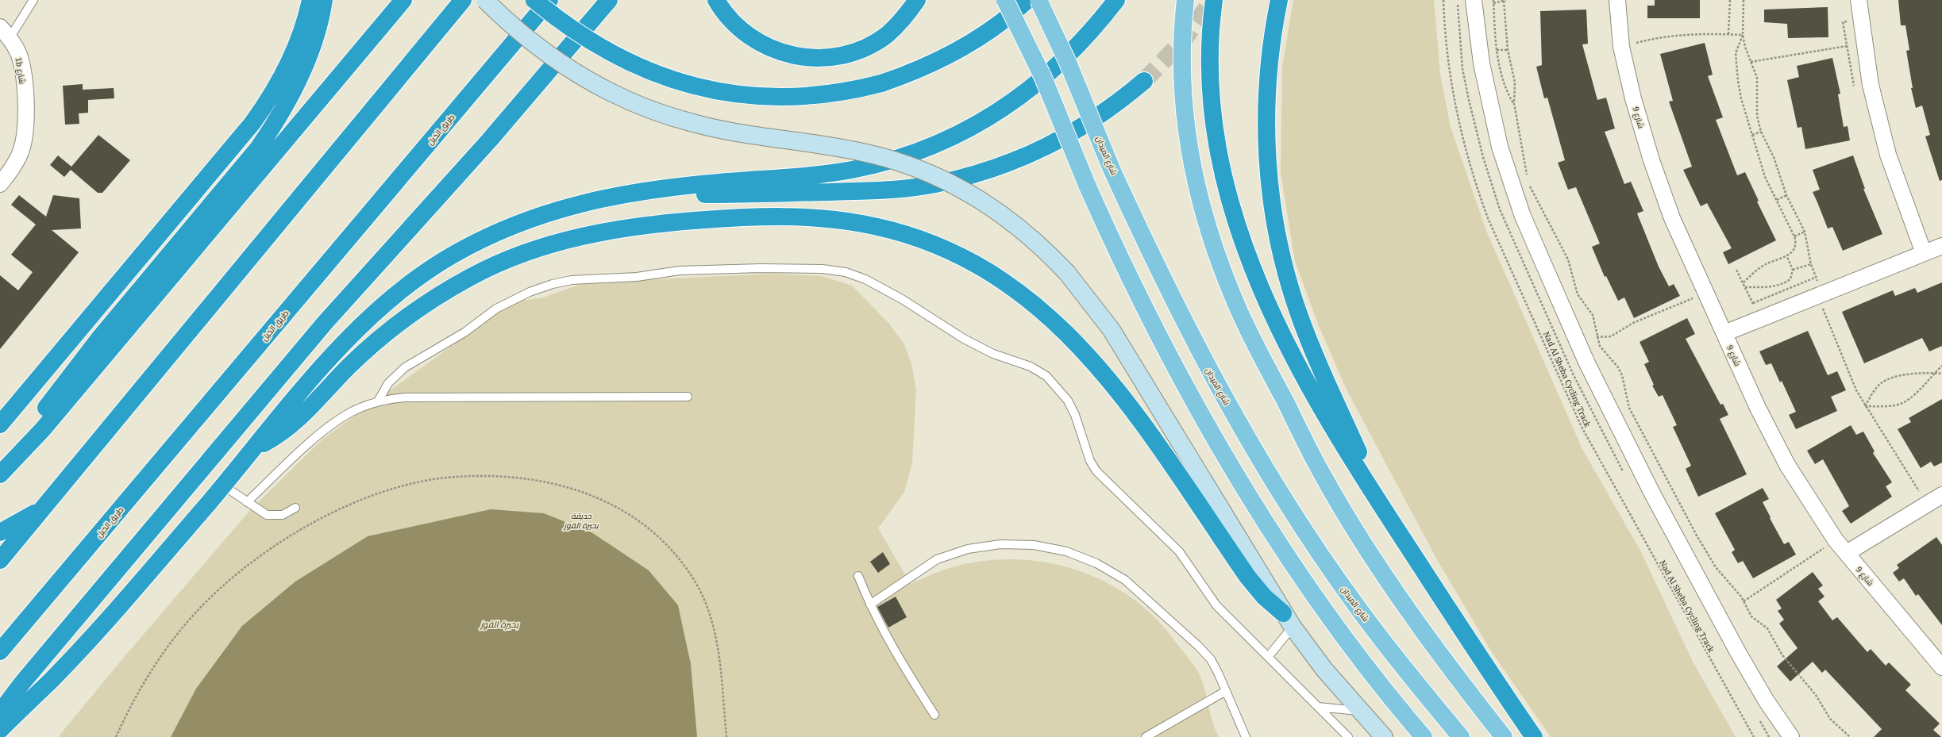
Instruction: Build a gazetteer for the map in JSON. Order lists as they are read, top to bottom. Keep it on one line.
{"streets":{"highway":["طريق الخيل"],"main road":["شارع الميدان"],"street":["1b شارع","شارع 9"],"path":["Nad Al Sheba Cycling Track"]},"water":["بحيرة القوز"],"parks":["حديقة بحيرة القوز"]}
